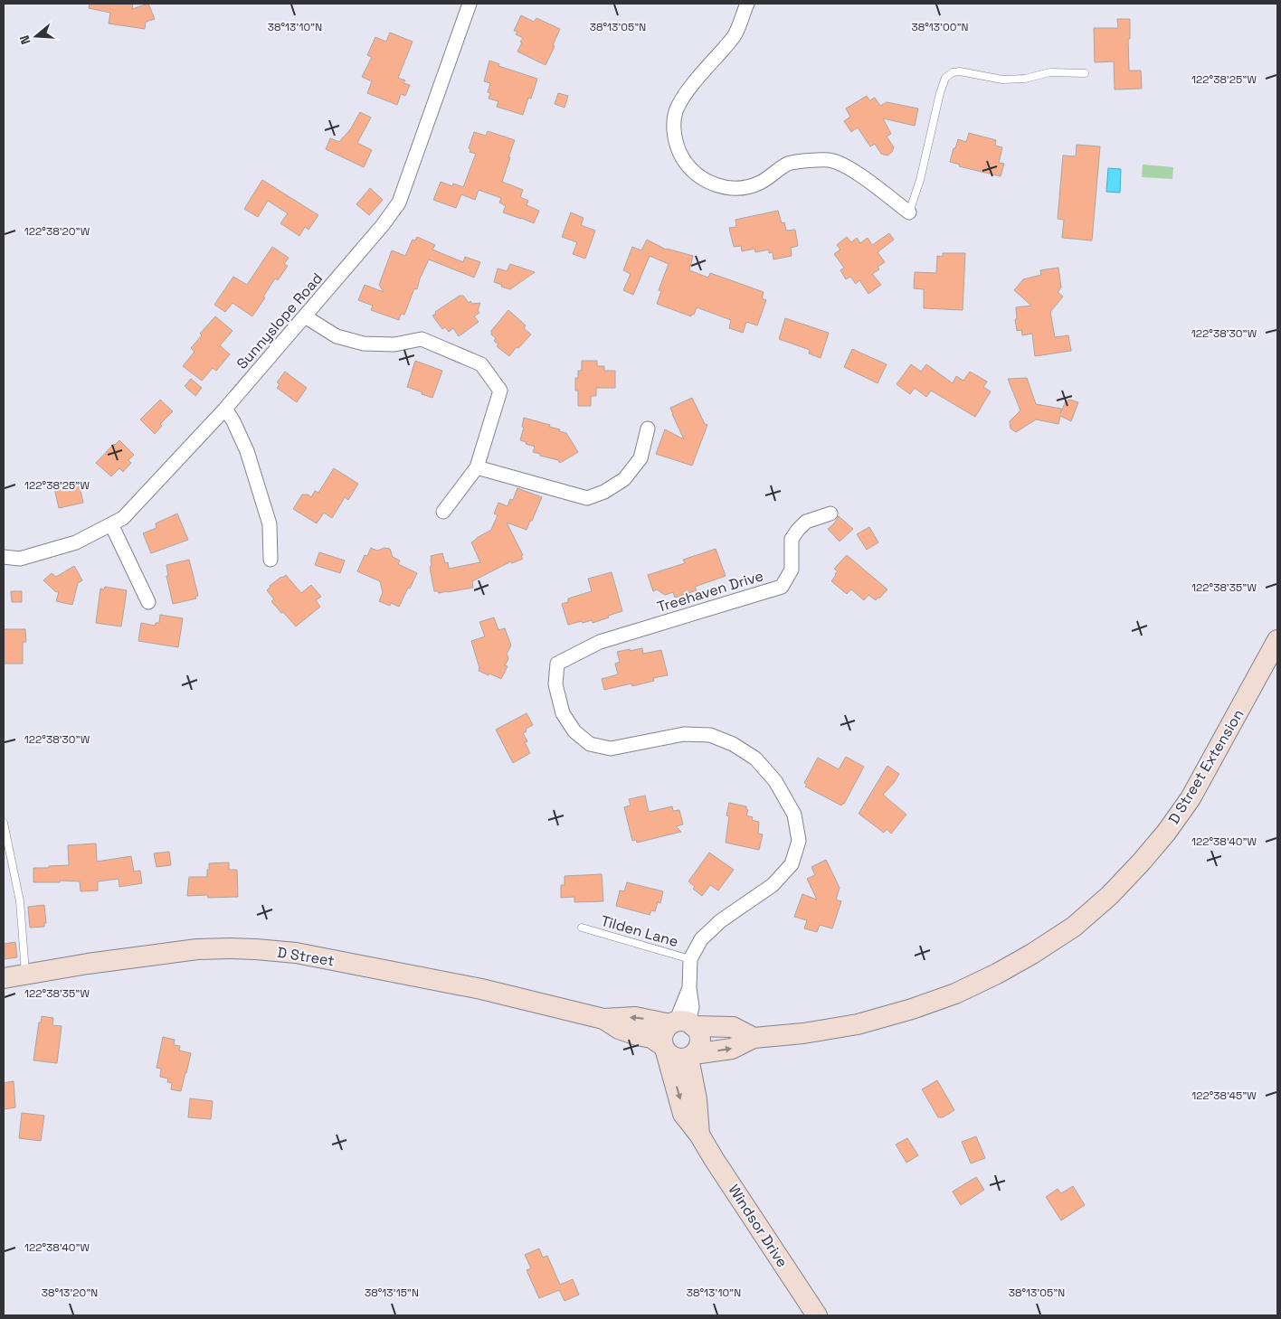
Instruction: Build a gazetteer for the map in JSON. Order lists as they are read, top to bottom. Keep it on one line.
{"streets":{"street":["Sunnyslope Road","Treehaven Drive","D Street Extension","D Street","Windsor Drive"],"lane":["Tilden Lane"]},"crossings":[["Treehaven Drive","Tilden Lane"],["D Street Extension","D Street"],["D Street Extension","Windsor Drive"],["D Street","Windsor Drive"]],"north":"left","coordinates":["38°13'10\"N","38°13'05\"N","38°13'00\"N","122°38'25\"W","122°38'20\"W","122°38'30\"W","122°38'35\"W","122°38'40\"W","122°38'45\"W","38°13'20\"N","38°13'15\"N"]}
